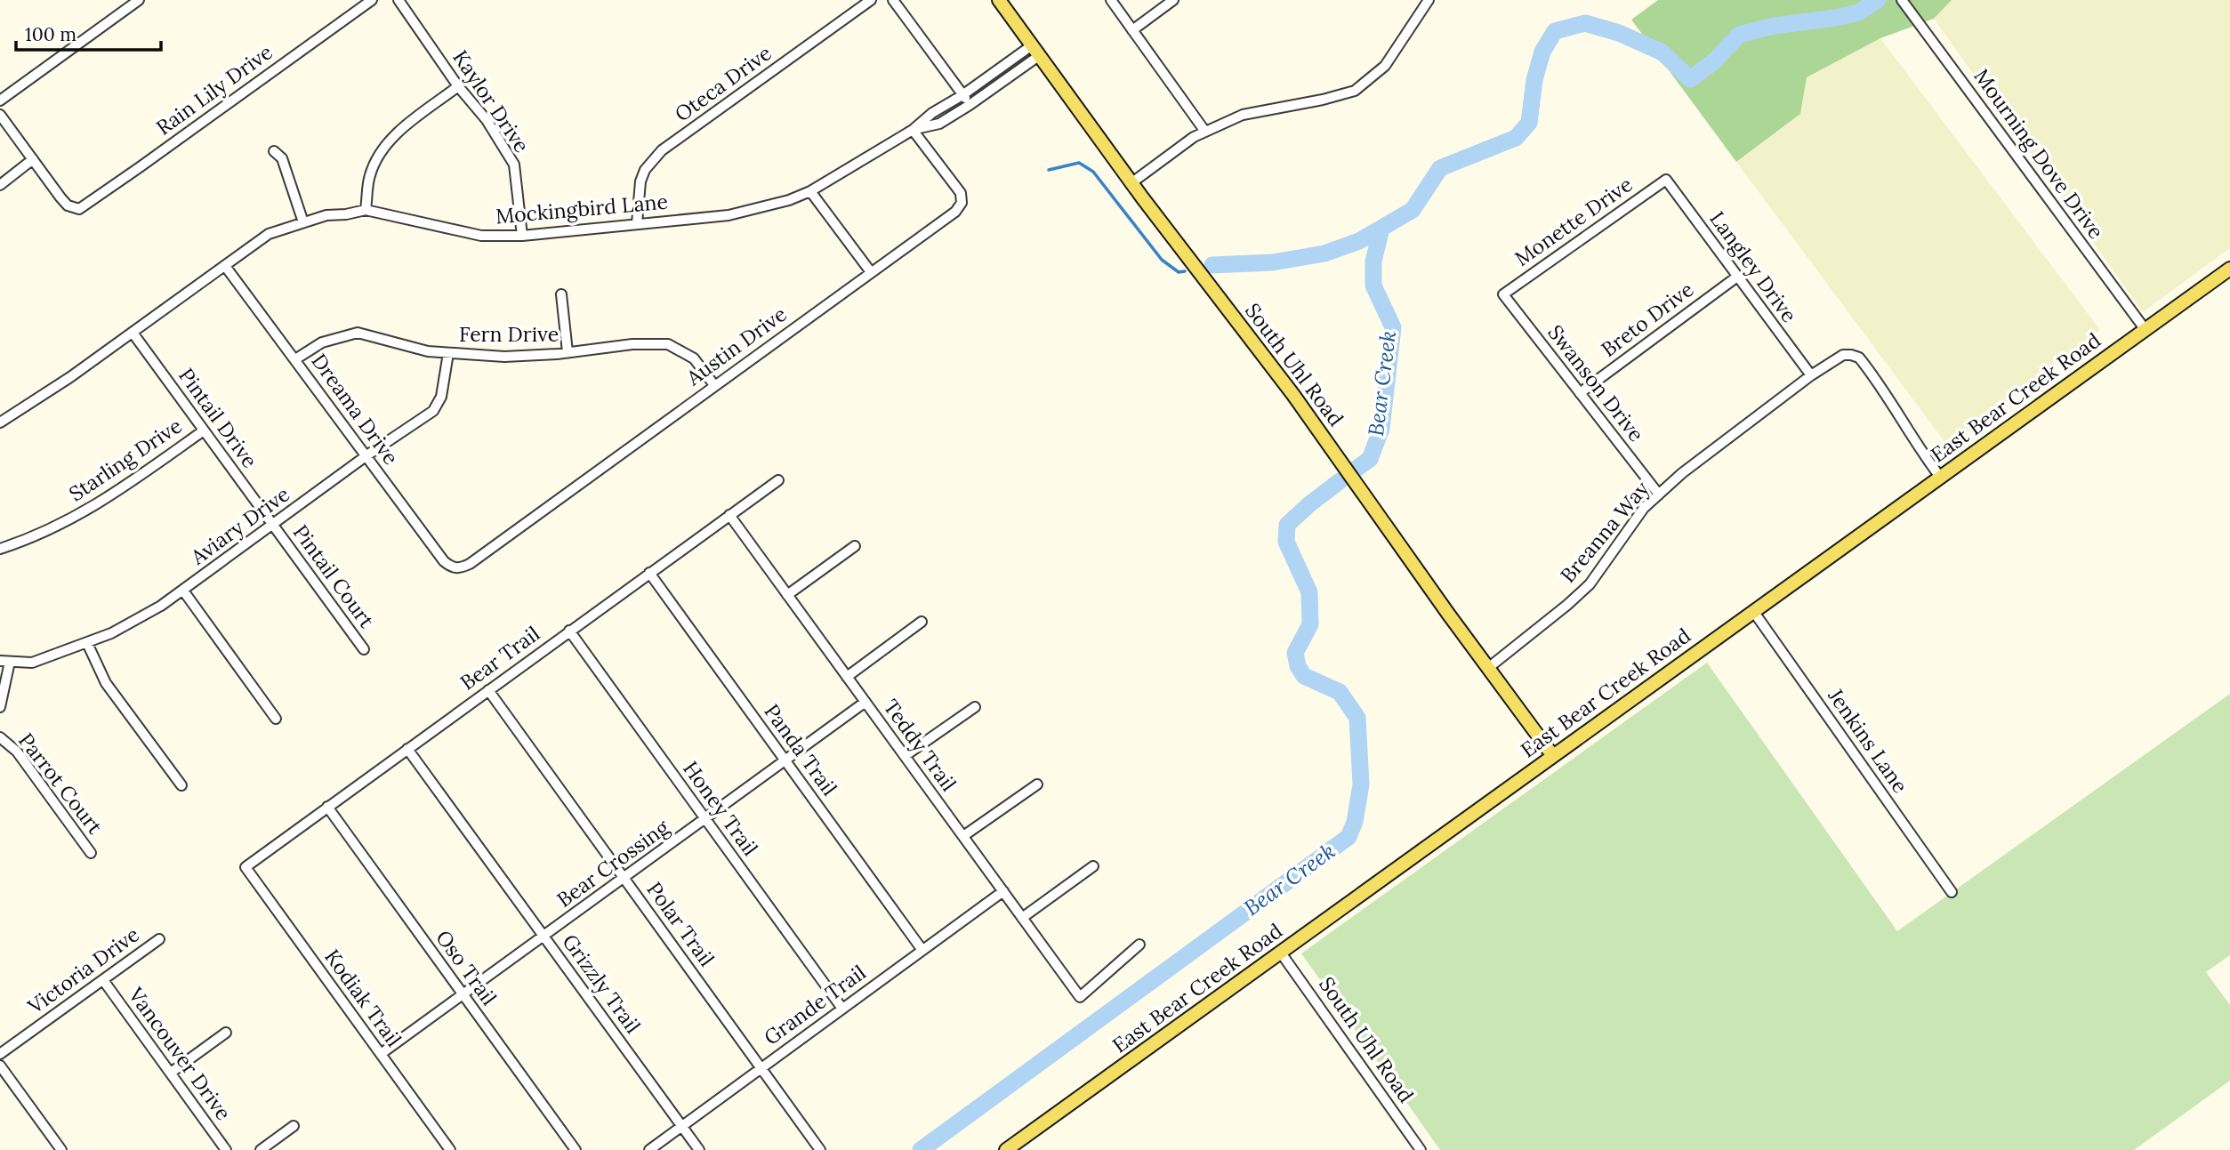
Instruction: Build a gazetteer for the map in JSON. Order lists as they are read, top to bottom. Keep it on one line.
{"streets":{"main road":["South Uhl Road","East Bear Creek Road"],"street":["Oteca Drive","Rain Lily Drive","Kaylor Drive","Mourning Dove Drive","Mockingbird Lane","Monette Drive","Langley Drive","Breto Drive","Fern Drive","Austin Drive","Swanson Drive","Dreama Drive","Pintail Drive","Starling Drive","Aviary Drive","Breanna Way","Pintail Court","Bear Trail","Jenkins Lane","Teddy Trail","Panda Trail","Parrot Court","Honey Trail","Bear Crossing","Polar Trail","Oso Trail","Victoria Drive","Grizzly Trail","Kodiak Trail","Grande Trail","Vancouver Drive"]},"crossings":[["Oteca Drive","Mockingbird Lane"],["Kaylor Drive","Mockingbird Lane"],["Mourning Dove Drive","East Bear Creek Road"],["Mockingbird Lane","Austin Drive"],["Mockingbird Lane","South Uhl Road"],["Mockingbird Lane","Dreama Drive"],["Mockingbird Lane","Pintail Drive"],["Monette Drive","Langley Drive"],["Monette Drive","Swanson Drive"],["Langley Drive","Breto Drive"],["Langley Drive","Breanna Way"],["Breto Drive","Swanson Drive"],["Fern Drive","Austin Drive"],["Fern Drive","Dreama Drive"],["Fern Drive","Aviary Drive"],["Austin Drive","Dreama Drive"],["South Uhl Road","East Bear Creek Road"],["South Uhl Road","Breanna Way"],["Swanson Drive","Breanna Way"],["East Bear Creek Road","Breanna Way"],["East Bear Creek Road","Jenkins Lane"],["Dreama Drive","Aviary Drive"],["Pintail Drive","Starling Drive"],["Pintail Drive","Aviary Drive"],["Pintail Drive","Pintail Court"],["Aviary Drive","Pintail Court"],["Bear Trail","Teddy Trail"],["Bear Trail","Panda Trail"],["Bear Trail","Honey Trail"],["Bear Trail","Polar Trail"],["Bear Trail","Oso Trail"],["Bear Trail","Grizzly Trail"],["Bear Trail","Kodiak Trail"],["Teddy Trail","Bear Crossing"],["Teddy Trail","Grande Trail"],["Panda Trail","Bear Crossing"],["Panda Trail","Grande Trail"],["Honey Trail","Bear Crossing"],["Honey Trail","Grande Trail"],["Bear Crossing","Polar Trail"],["Bear Crossing","Oso Trail"],["Bear Crossing","Grizzly Trail"],["Bear Crossing","Kodiak Trail"],["Polar Trail","Grande Trail"],["Victoria Drive","Vancouver Drive"],["Grizzly Trail","Grande Trail"]],"water":["Bear Creek"],"scale_bar":"100 m"}
